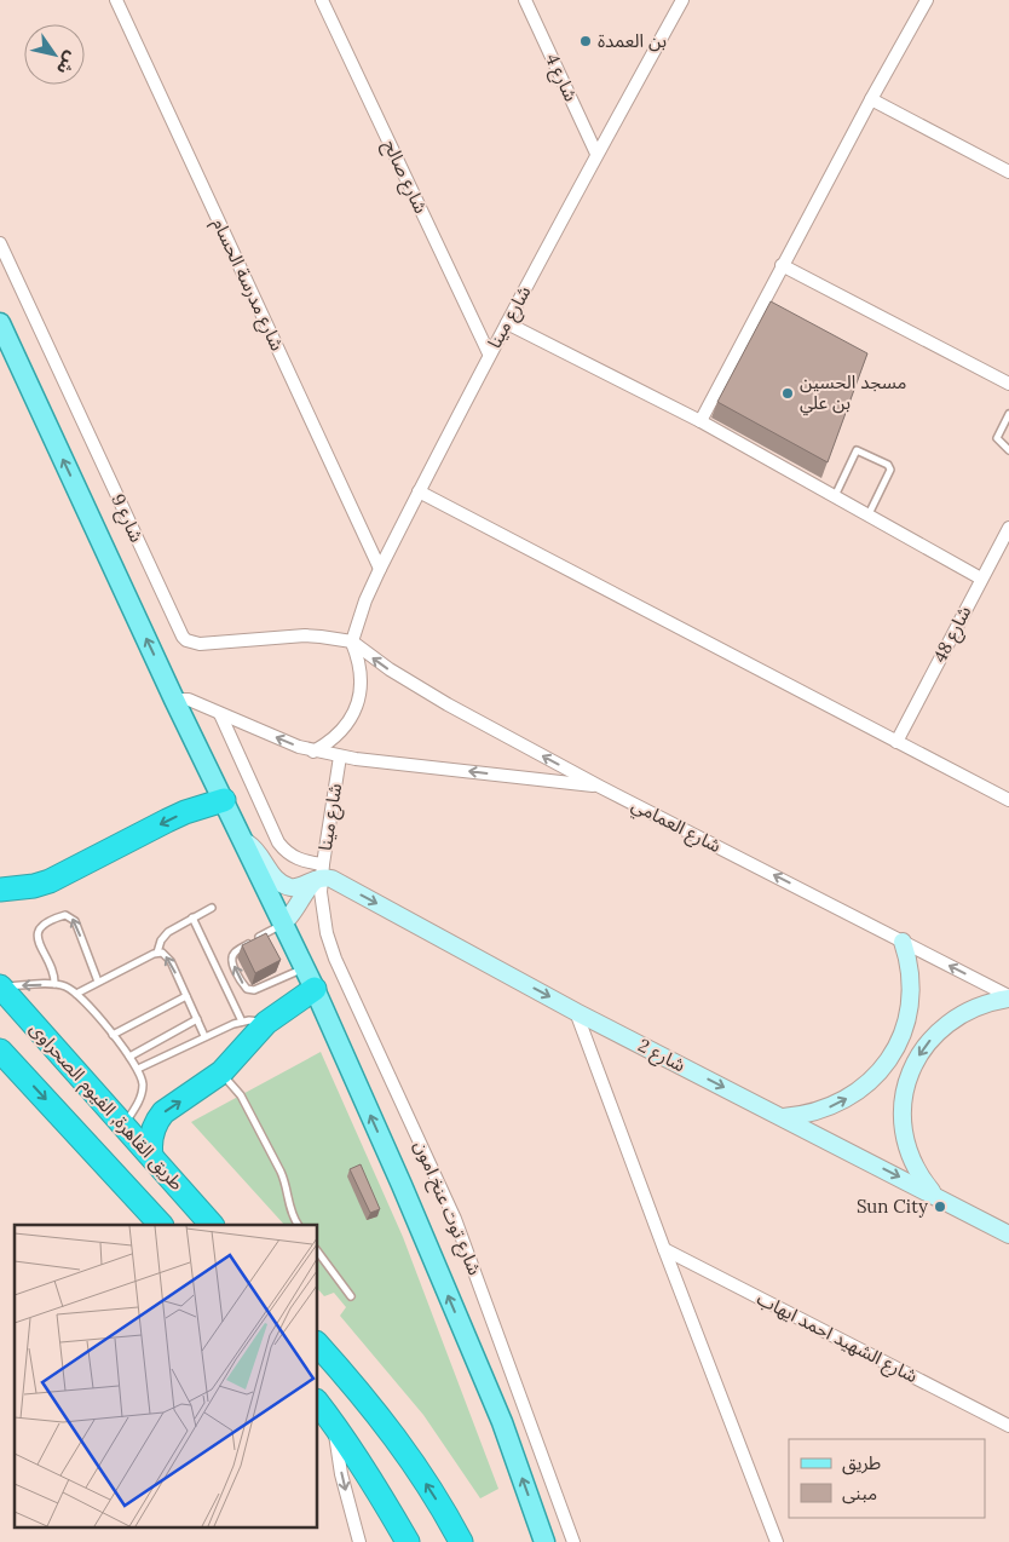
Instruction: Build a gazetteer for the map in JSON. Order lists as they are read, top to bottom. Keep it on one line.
{"streets":{"highway":["طريق القاهرة, الفيوم الصحراوى"],"street":["شارع 4","شارع صالح","شارع مدرسة الحسام","شارع مينا","شارع 9","شارع 48","شارع العمامي","شارع 2","شارع توت عنخ امون","شارع الشهيد احمد ايهاب"]},"crossings":[["شارع 4","شارع مينا"],["شارع صالح","شارع مينا"],["شارع مدرسة الحسام","شارع مينا"],["شارع مينا","شارع 9"],["شارع مينا","شارع العمامي"],["شارع مينا","شارع 2"],["شارع مينا","شارع توت عنخ امون"],["شارع 9","شارع العمامي"],["شارع 2","شارع توت عنخ امون"]],"one_way":["شارع 2"],"places":["بن العمدة","مسجد الحسين بن علي","Sun City"],"legend":["طريق","مبنى"],"north":"bottom right"}
